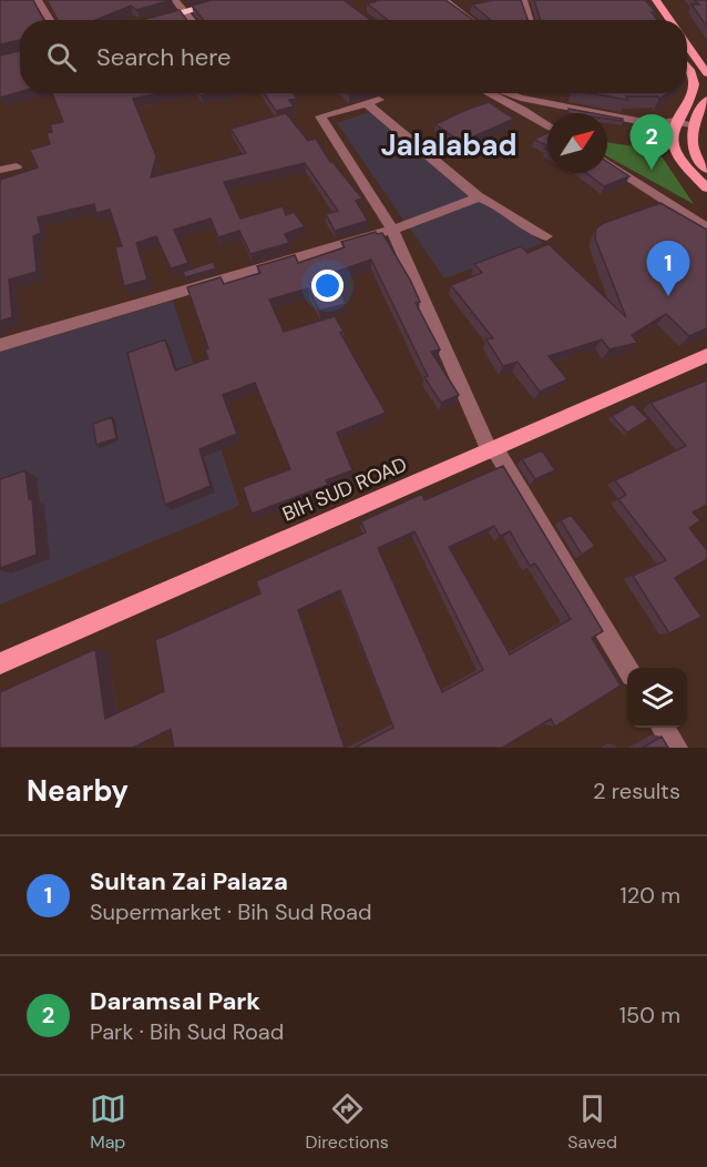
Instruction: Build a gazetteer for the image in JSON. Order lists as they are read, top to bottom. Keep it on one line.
{"streets":{"main road":["BIH SUD ROAD"]},"districts":["Jalalabad"],"north":"top right","page":{"search":"Search here","pins":["2","1"],"heading":["Nearby","2 results"],"list":[{"mark":"1","name":"Sultan Zai Palaza","note":"Supermarket · Bih Sud Road","value":"120 m"},{"mark":"2","name":"Daramsal Park","note":"Park · Bih Sud Road","value":"150 m"}],"nav":["Map","Directions","Saved"]}}
